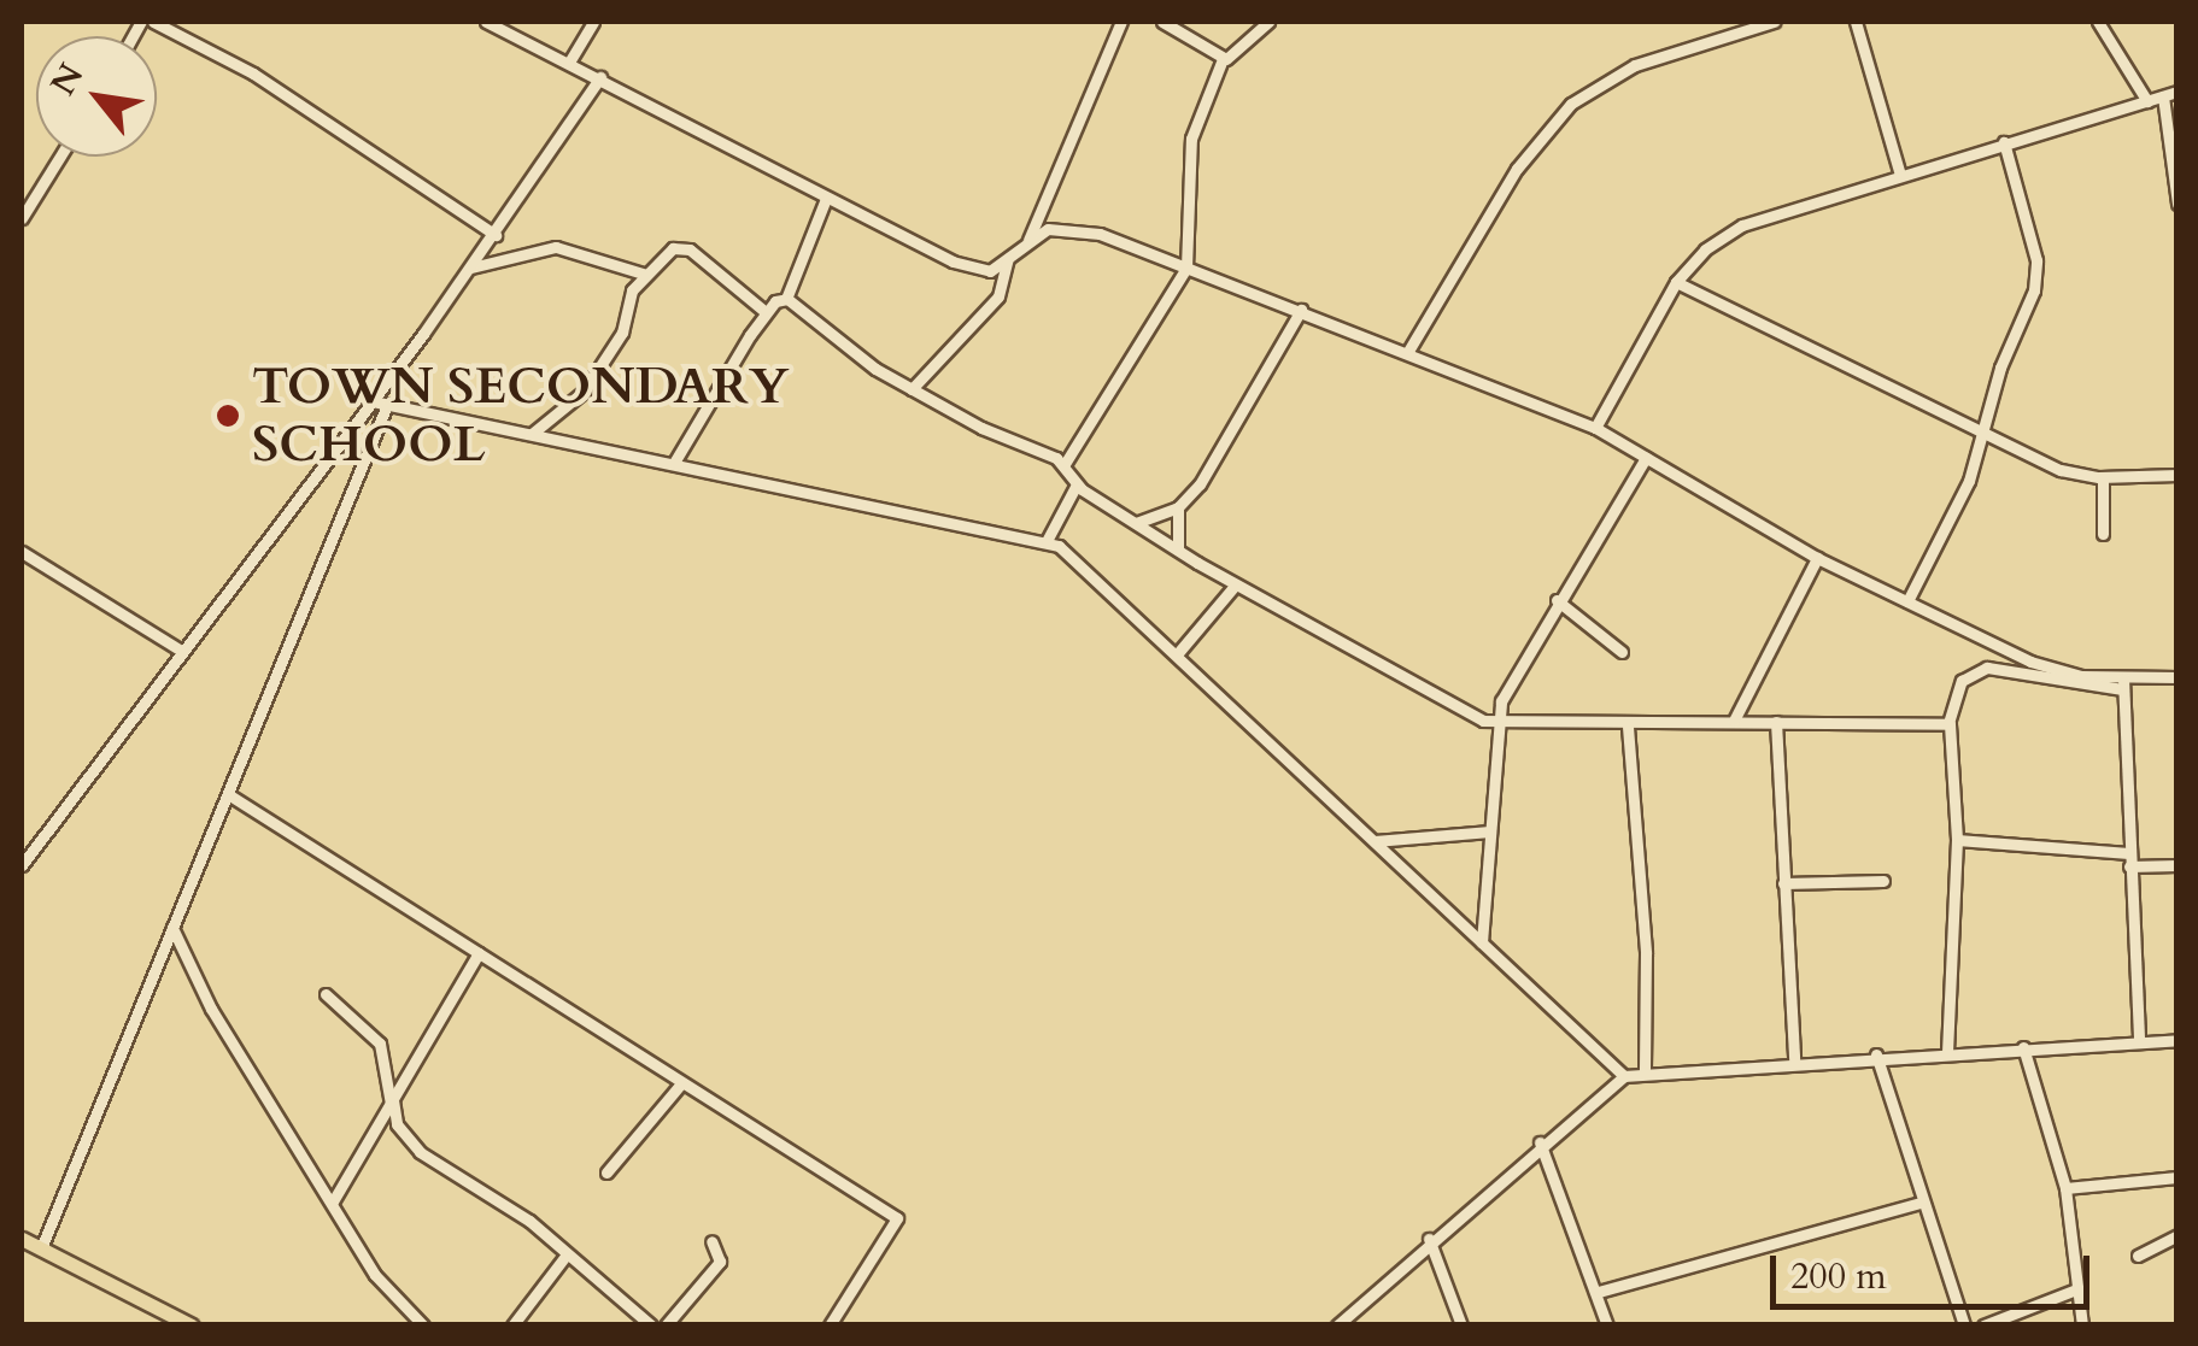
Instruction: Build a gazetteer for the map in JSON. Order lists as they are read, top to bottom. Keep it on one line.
{"places":["TOWN SECONDARY SCHOOL"],"scale_bar":"200 m","north":"top left"}
